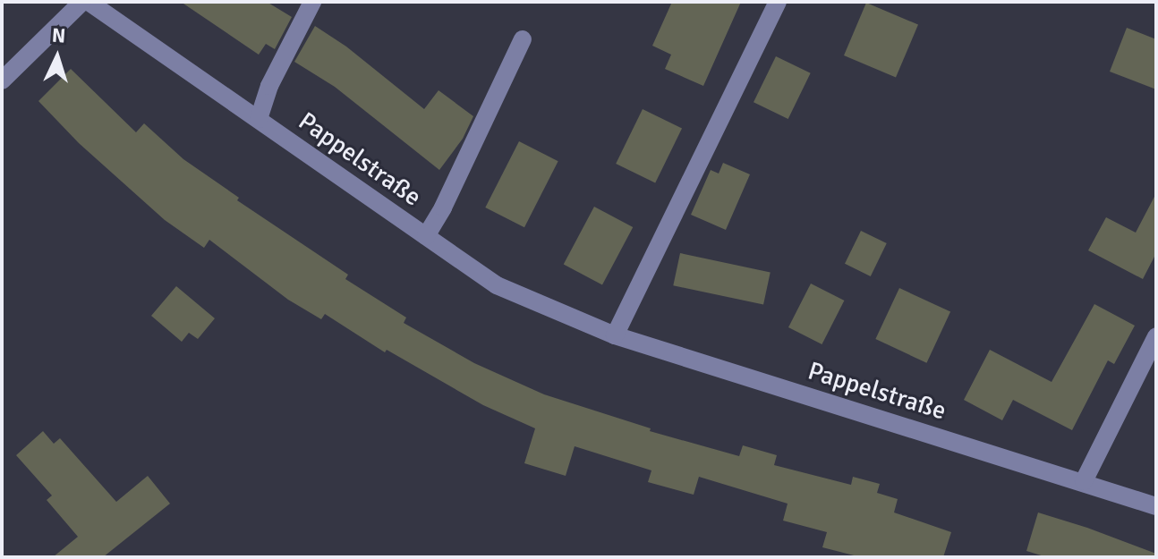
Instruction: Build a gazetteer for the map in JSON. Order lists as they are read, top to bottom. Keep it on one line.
{"streets":{"street":["Pappelstraße"]},"north":"top"}
